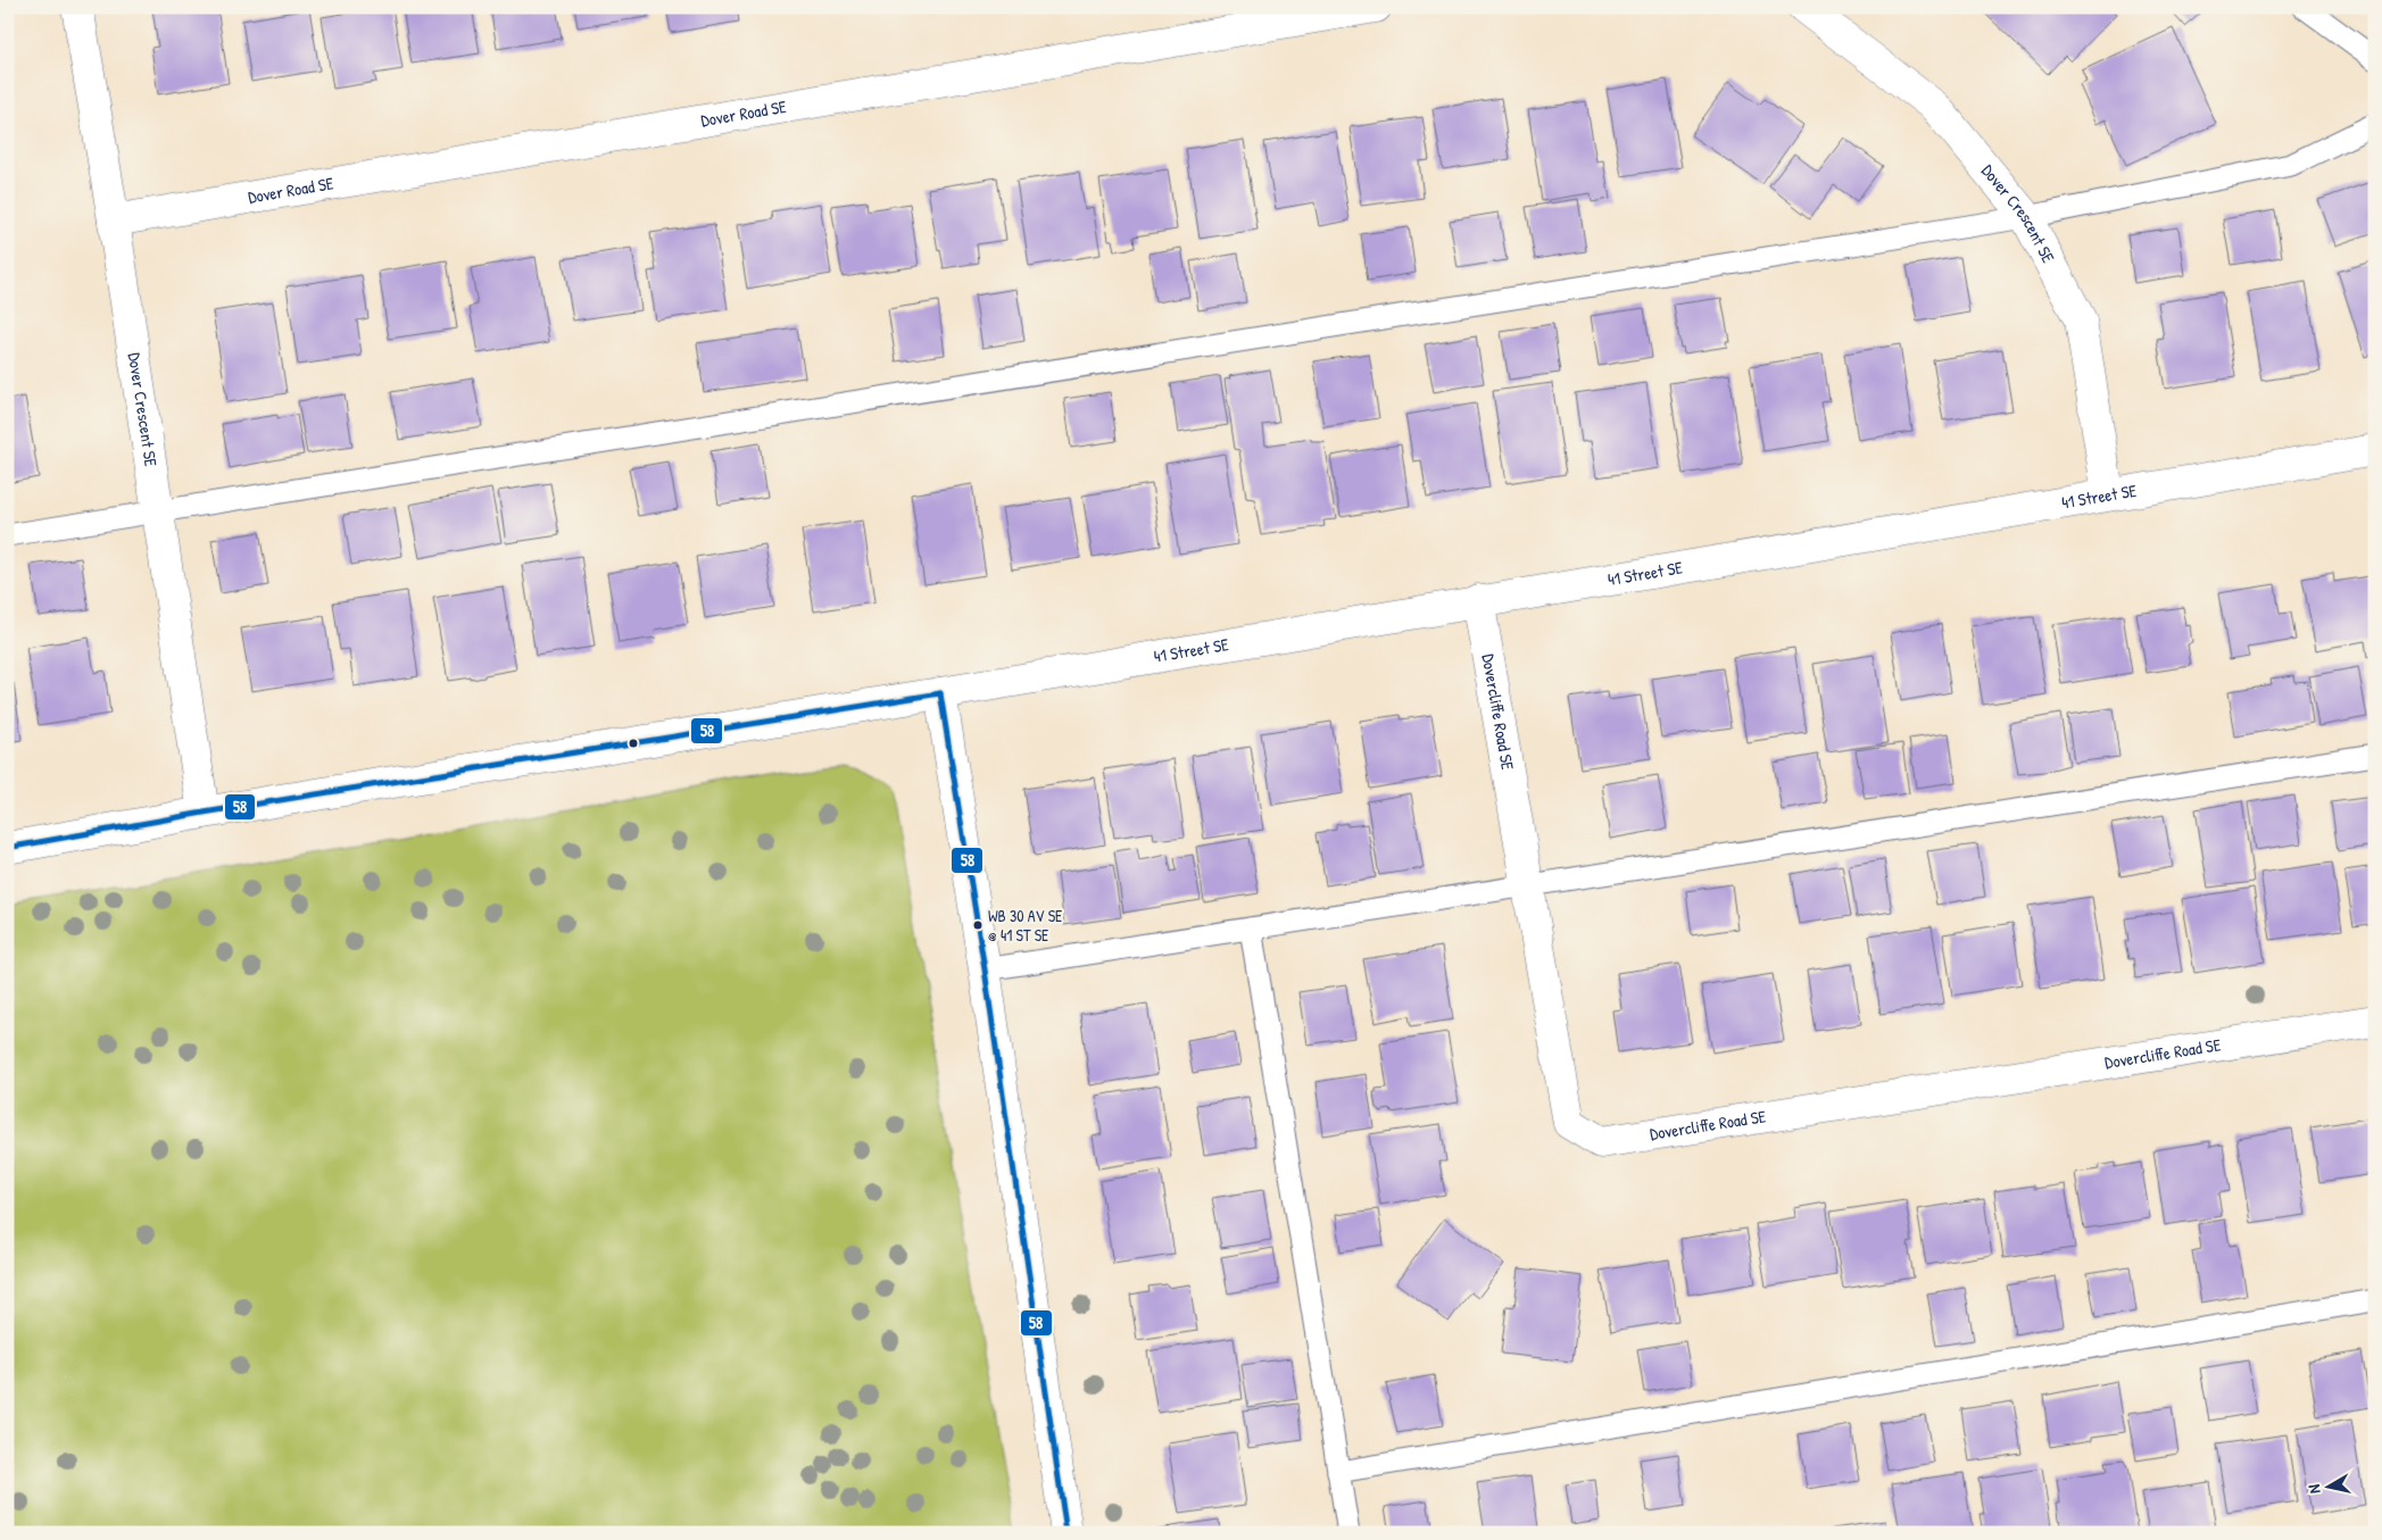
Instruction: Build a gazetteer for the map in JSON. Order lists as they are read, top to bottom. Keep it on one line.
{"streets":{"street":["Dover Road SE","Dover Crescent SE","41 Street SE","Dovercliffe Road SE"]},"crossings":[["Dover Road SE","Dover Crescent SE"],["Dover Crescent SE","41 Street SE"],["41 Street SE","Dovercliffe Road SE"]],"places":["WB 30 AV SE @ 41 ST SE"],"lines":["transit line 58"],"north":"left"}
